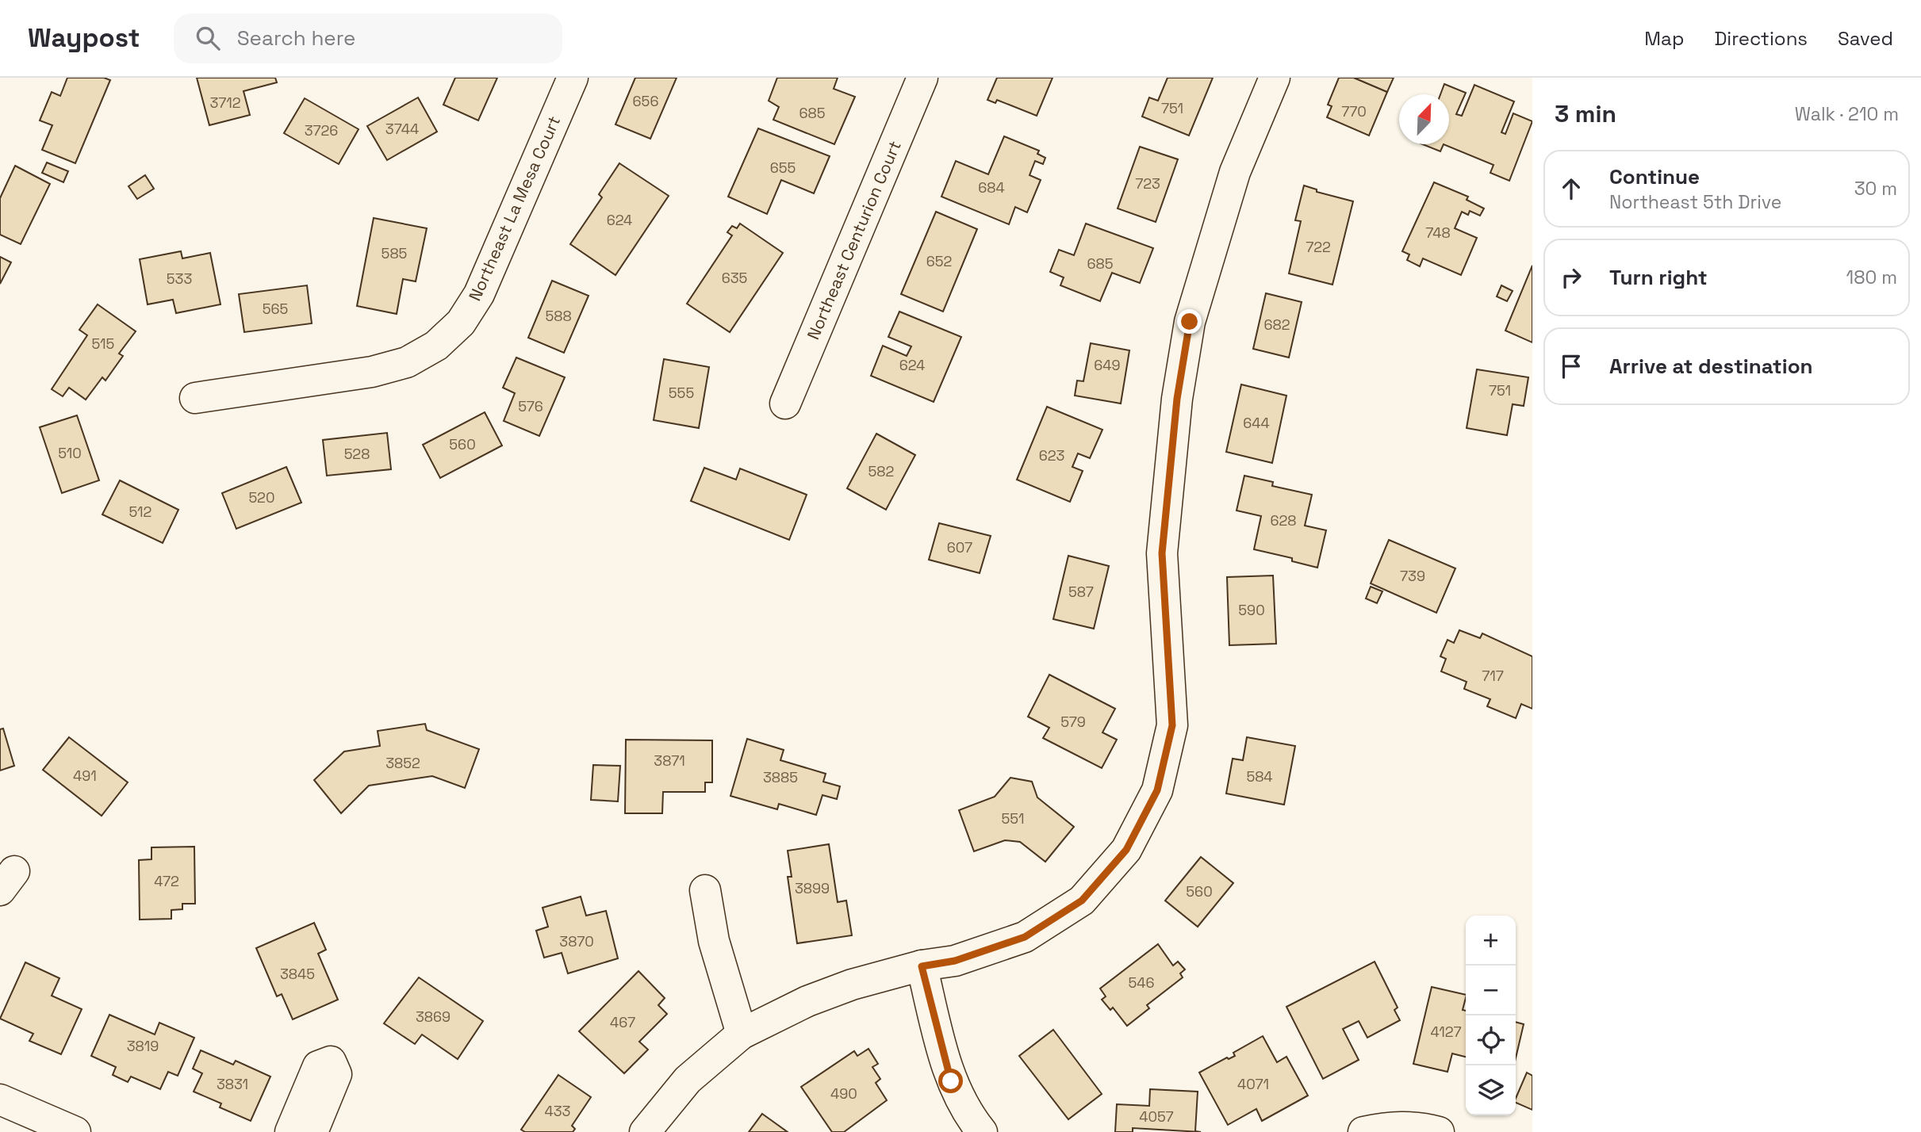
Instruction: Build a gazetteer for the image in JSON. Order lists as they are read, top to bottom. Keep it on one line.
{"streets":{"street":["Northeast La Mesa Court","Northeast Centurion Court"]},"house_numbers":["656","3712","751","770","685","3744","3726","655","723","684","624","748","722","585","652","685","635","533","565","588","682","515","624","649","751","555","576","644","560","510","528","623","582","520","512","628","607","739","587","590","717","579","3871","3852","491","584","3885","551","472","3899","560","3870","3845","546","3869","467","4127","3819","3831","4071","490","433","4057"],"north":"top right","page":{"header":"Waypost","search":"Search here","nav":["Map","Directions","Saved"],"heading":["3 min","Walk · 210 m"],"list":[["Continue","Northeast 5th Drive","30 m"],["Turn right","180 m"],"Arrive at destination"],"map_buttons":["+","−"]}}
